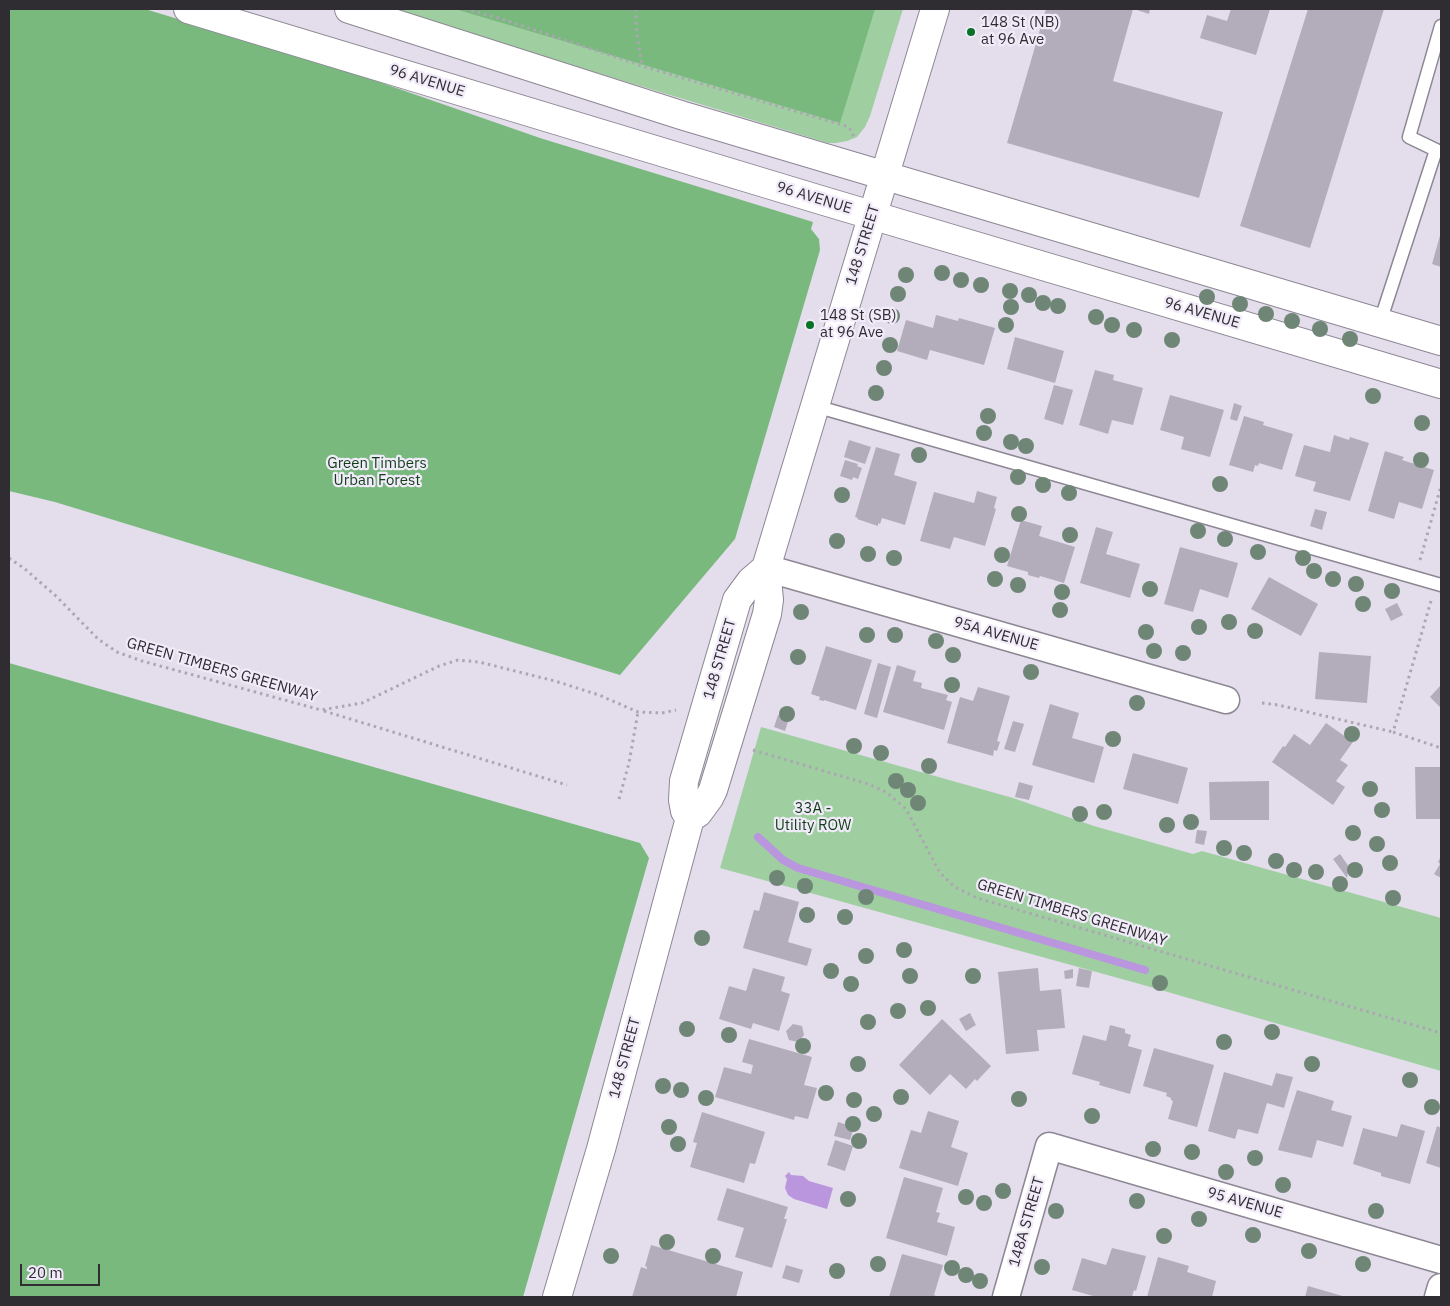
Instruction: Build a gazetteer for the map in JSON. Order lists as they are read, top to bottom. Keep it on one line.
{"streets":{"main road":["96 AVENUE","148 STREET"],"street":["95A AVENUE","95 AVENUE","148A STREET"],"path":["GREEN TIMBERS GREENWAY"]},"crossings":[["96 AVENUE","148 STREET"],["148 STREET","95A AVENUE"],["95 AVENUE","148A STREET"]],"parks":["Green Timbers Urban Forest","33A - Utility ROW"],"places":["148 St (NB) at 96 Ave","148 St (SB) at 96 Ave"],"scale_bar":"20 m"}
